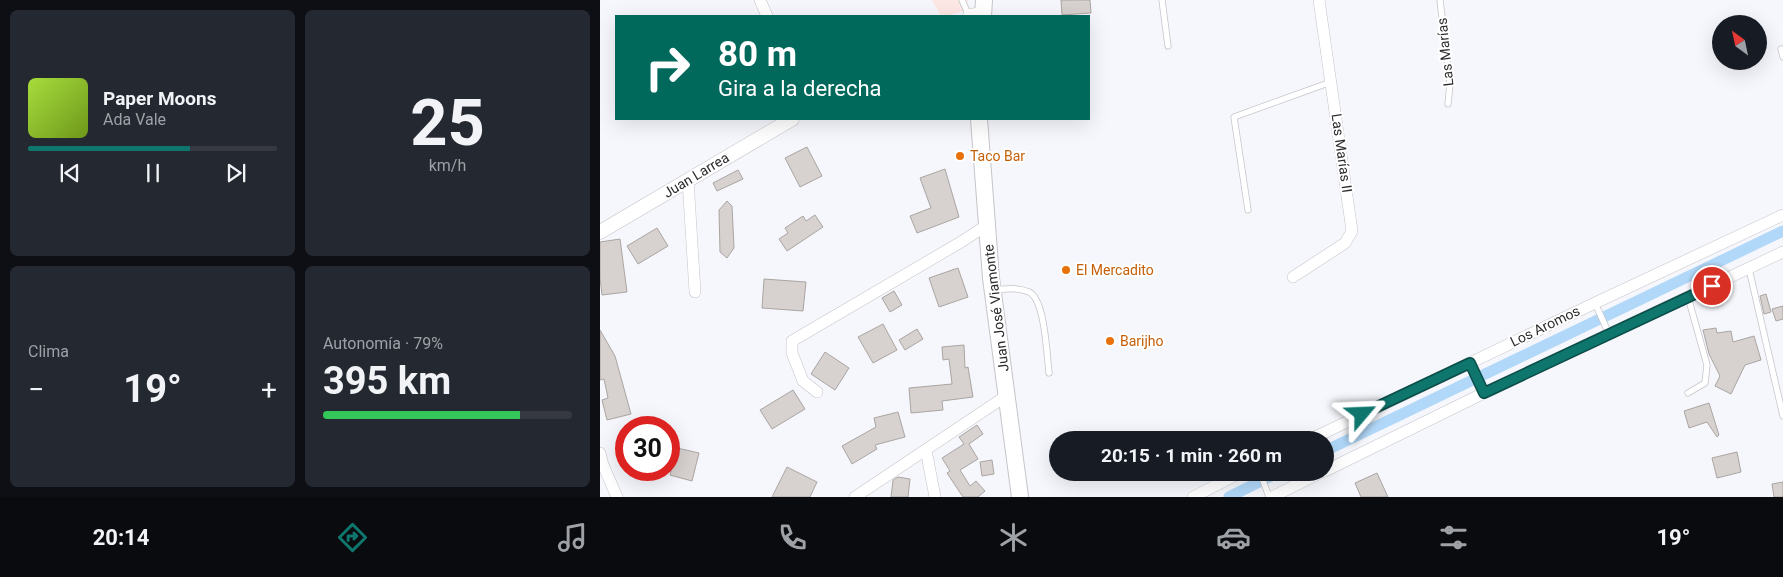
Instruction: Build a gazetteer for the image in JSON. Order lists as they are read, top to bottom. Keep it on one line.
{"streets":{"main road":["Juan José Viamonte"],"street":["Las Marías II","Juan Larrea","Los Aromos"],"lane":["Las Marías"]},"places":["Taco Bar","El Mercadito","Barijho"],"north":"top left","page":{"tile":[["25","km/h"],"Clima",["Autonomía · 79%","395 km"]],"turn":["80 m","Gira a la derecha"],"song":["Paper Moons","Ada Vale"],"heat":["−","19°","+"],"limit":"30","trip":"20:15 · 1 min · 260 m","tabs":["20:14","19°"]}}
